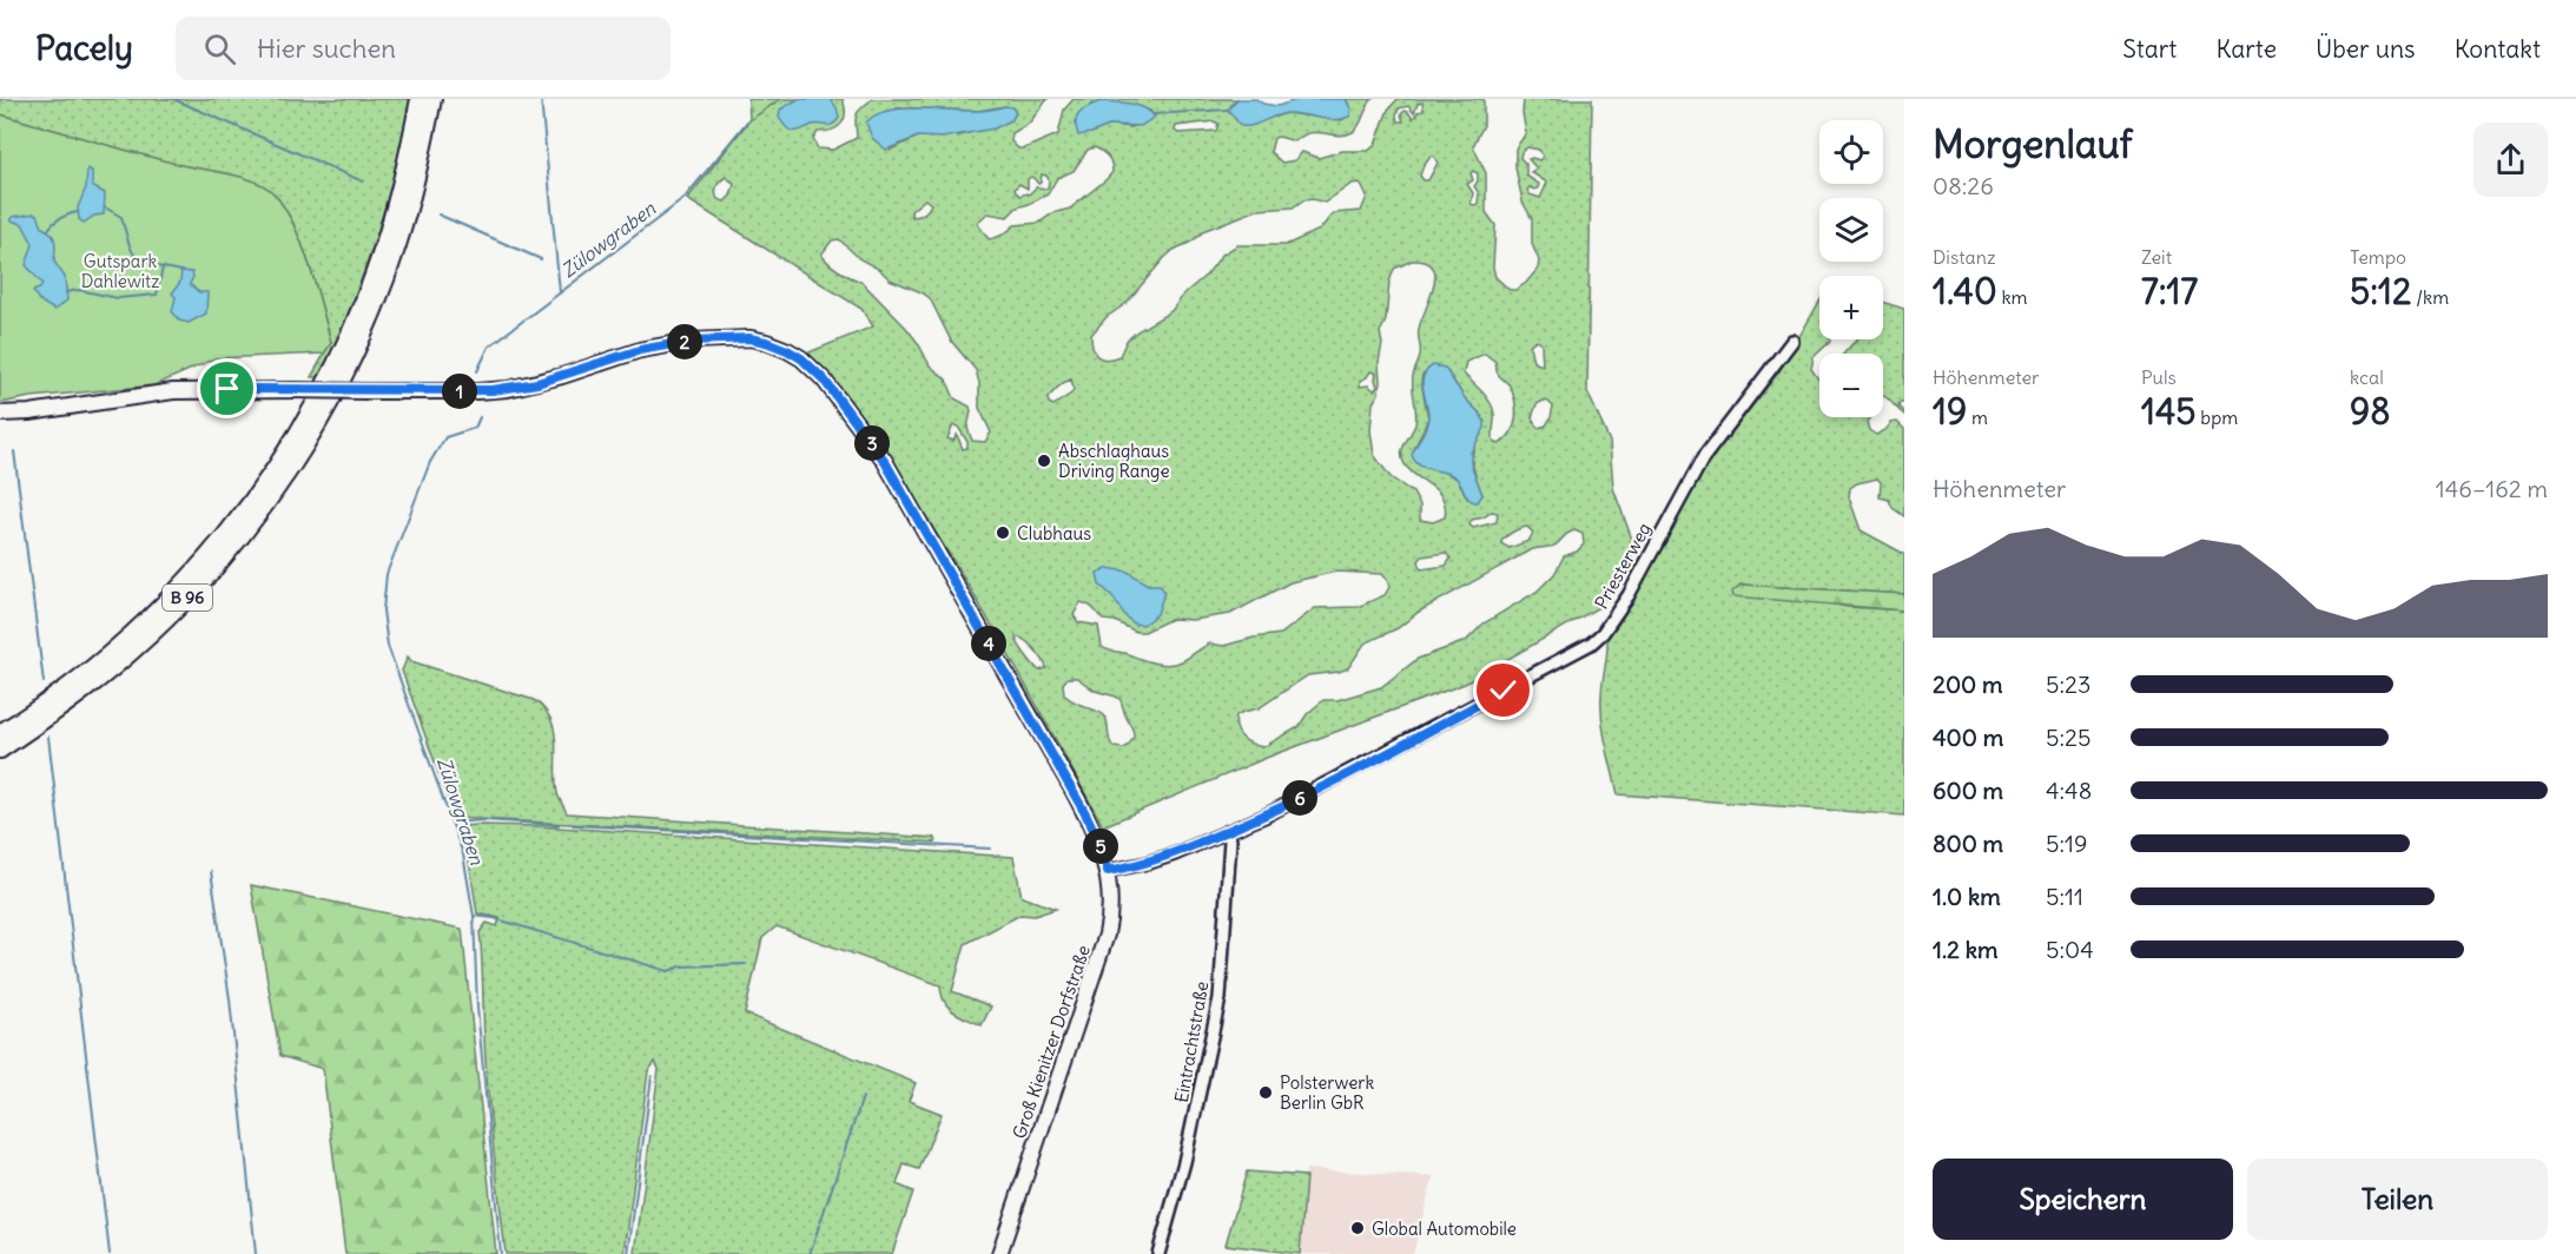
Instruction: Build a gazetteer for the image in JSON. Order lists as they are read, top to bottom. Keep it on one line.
{"streets":{"highway":["B 96"],"main road":["Groß Kienitzer Dorfstraße"],"street":["Priesterweg","Eintrachtstraße"]},"crossings":[["Priesterweg","Groß Kienitzer Dorfstraße"],["Priesterweg","Eintrachtstraße"]],"water":["Zülowgraben"],"parks":["Gutspark Dahlewitz"],"places":["Abschlaghaus Driving Range","Clubhaus","Polsterwerk Berlin GbR","Global Automobile"],"page":{"header":"Pacely","search":"Hier suchen","nav":["Start","Karte","Über uns","Kontakt"],"heading":["Morgenlauf","08:26"],"map_buttons":["+","−"],"stats":[["Distanz","1.40 km"],["Zeit","7:17"],["Tempo","5:12 /km"],["Höhenmeter","19 m"],["Puls","145 bpm"],["kcal","98"]],"pins":["2","1","3","4","6","5"],"chart":["Höhenmeter","146–162 m"],"list":[{"name":"200 m","note":"5:23"},{"name":"400 m","note":"5:25"},{"name":"600 m","note":"4:48"},{"name":"800 m","note":"5:19"},{"name":"1.0 km","note":"5:11"},{"name":"1.2 km","note":"5:04"}],"buttons":["Speichern","Teilen"]}}
